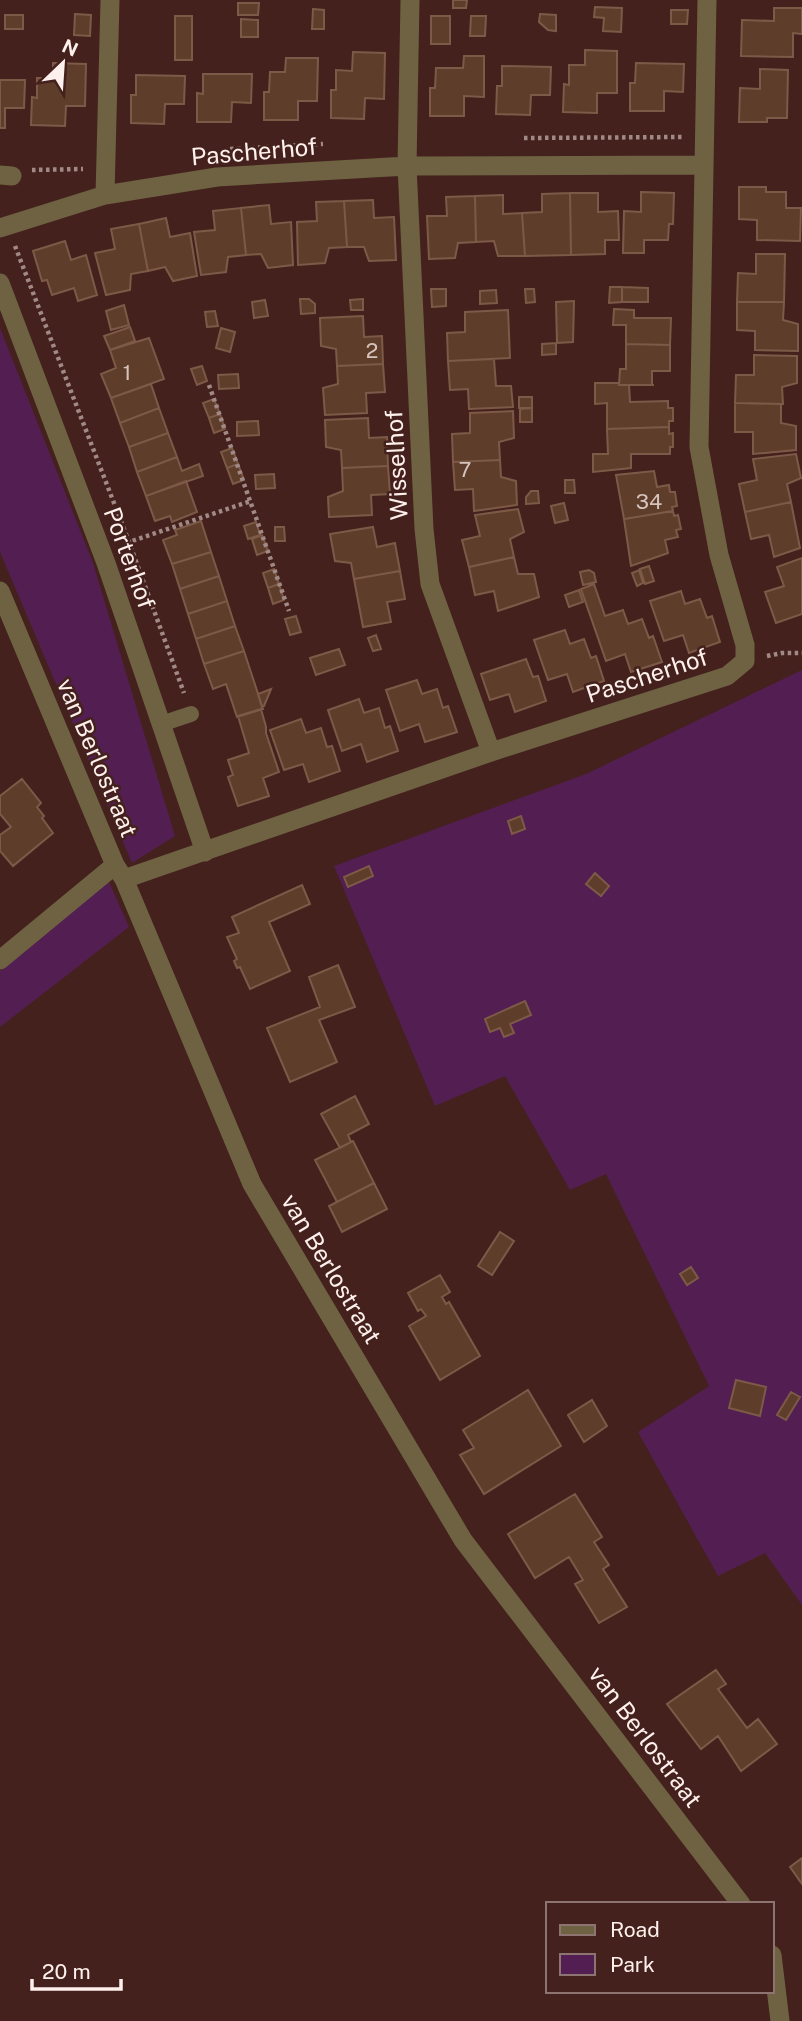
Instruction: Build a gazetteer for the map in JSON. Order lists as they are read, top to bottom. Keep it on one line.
{"streets":{"street":["Pascherhof","Wisselhof","Porterhof","van Berlostraat"]},"crossings":[["Pascherhof","Wisselhof"],["Pascherhof","Porterhof"],["Pascherhof","van Berlostraat"]],"house_numbers":["2","1","7","34"],"legend":["Road","Park"],"scale_bar":"20 m","north":"top right"}
